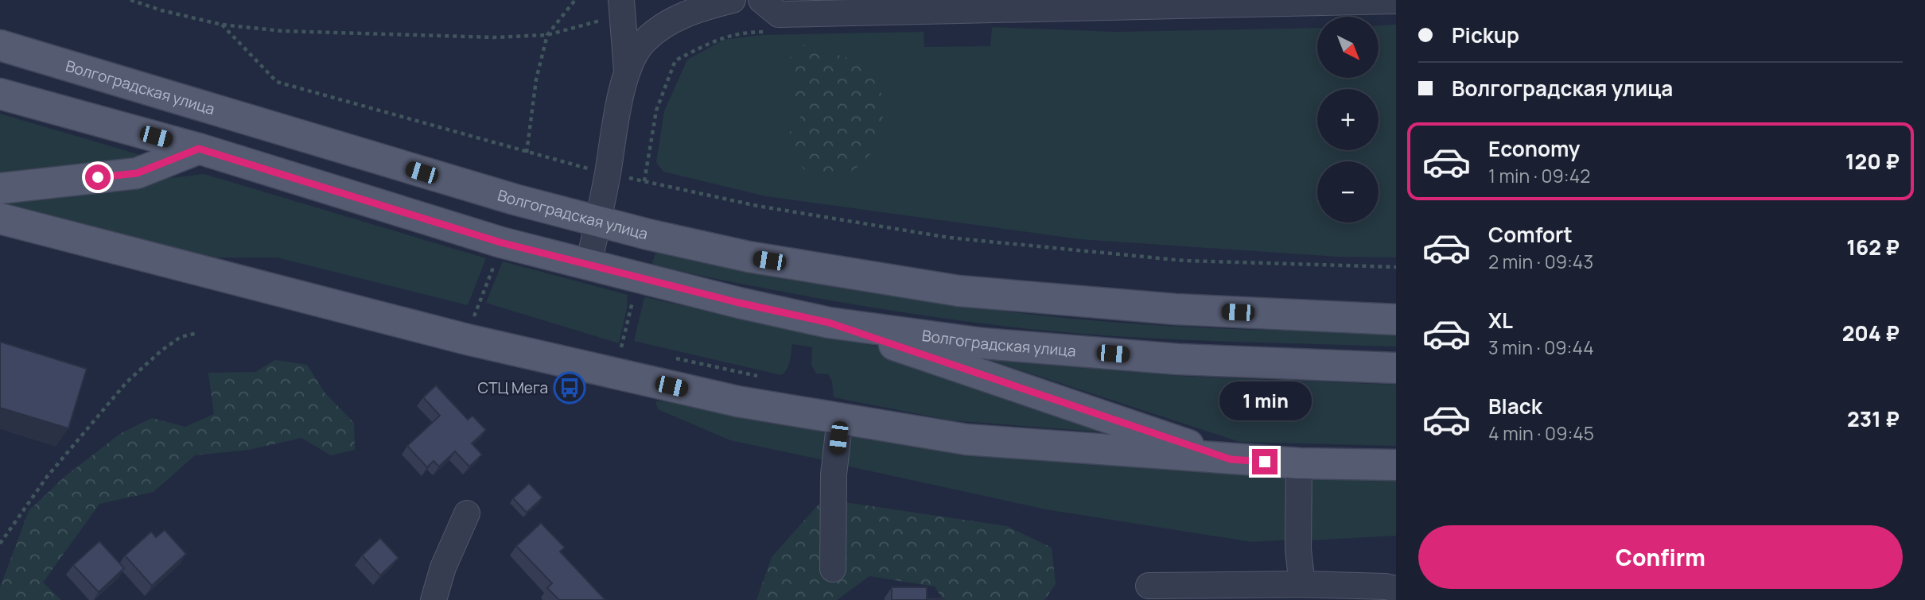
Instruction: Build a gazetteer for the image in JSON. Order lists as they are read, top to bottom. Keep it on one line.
{"streets":{"main road":["Волгоградская улица"]},"places":{"bus stop":["СТЦ Мега"]},"north":"bottom right","page":{"banner":["Pickup","Волгоградская улица"],"map_buttons":["+","−"],"list":[{"name":"Economy","note":"1 min · 09:42","value":"120 ₽"},{"name":"Comfort","note":"2 min · 09:43","value":"162 ₽"},{"name":"XL","note":"3 min · 09:44","value":"204 ₽"},{"name":"Black","note":"4 min · 09:45","value":"231 ₽"}],"bubble":"1 min","buttons":"Confirm"}}
